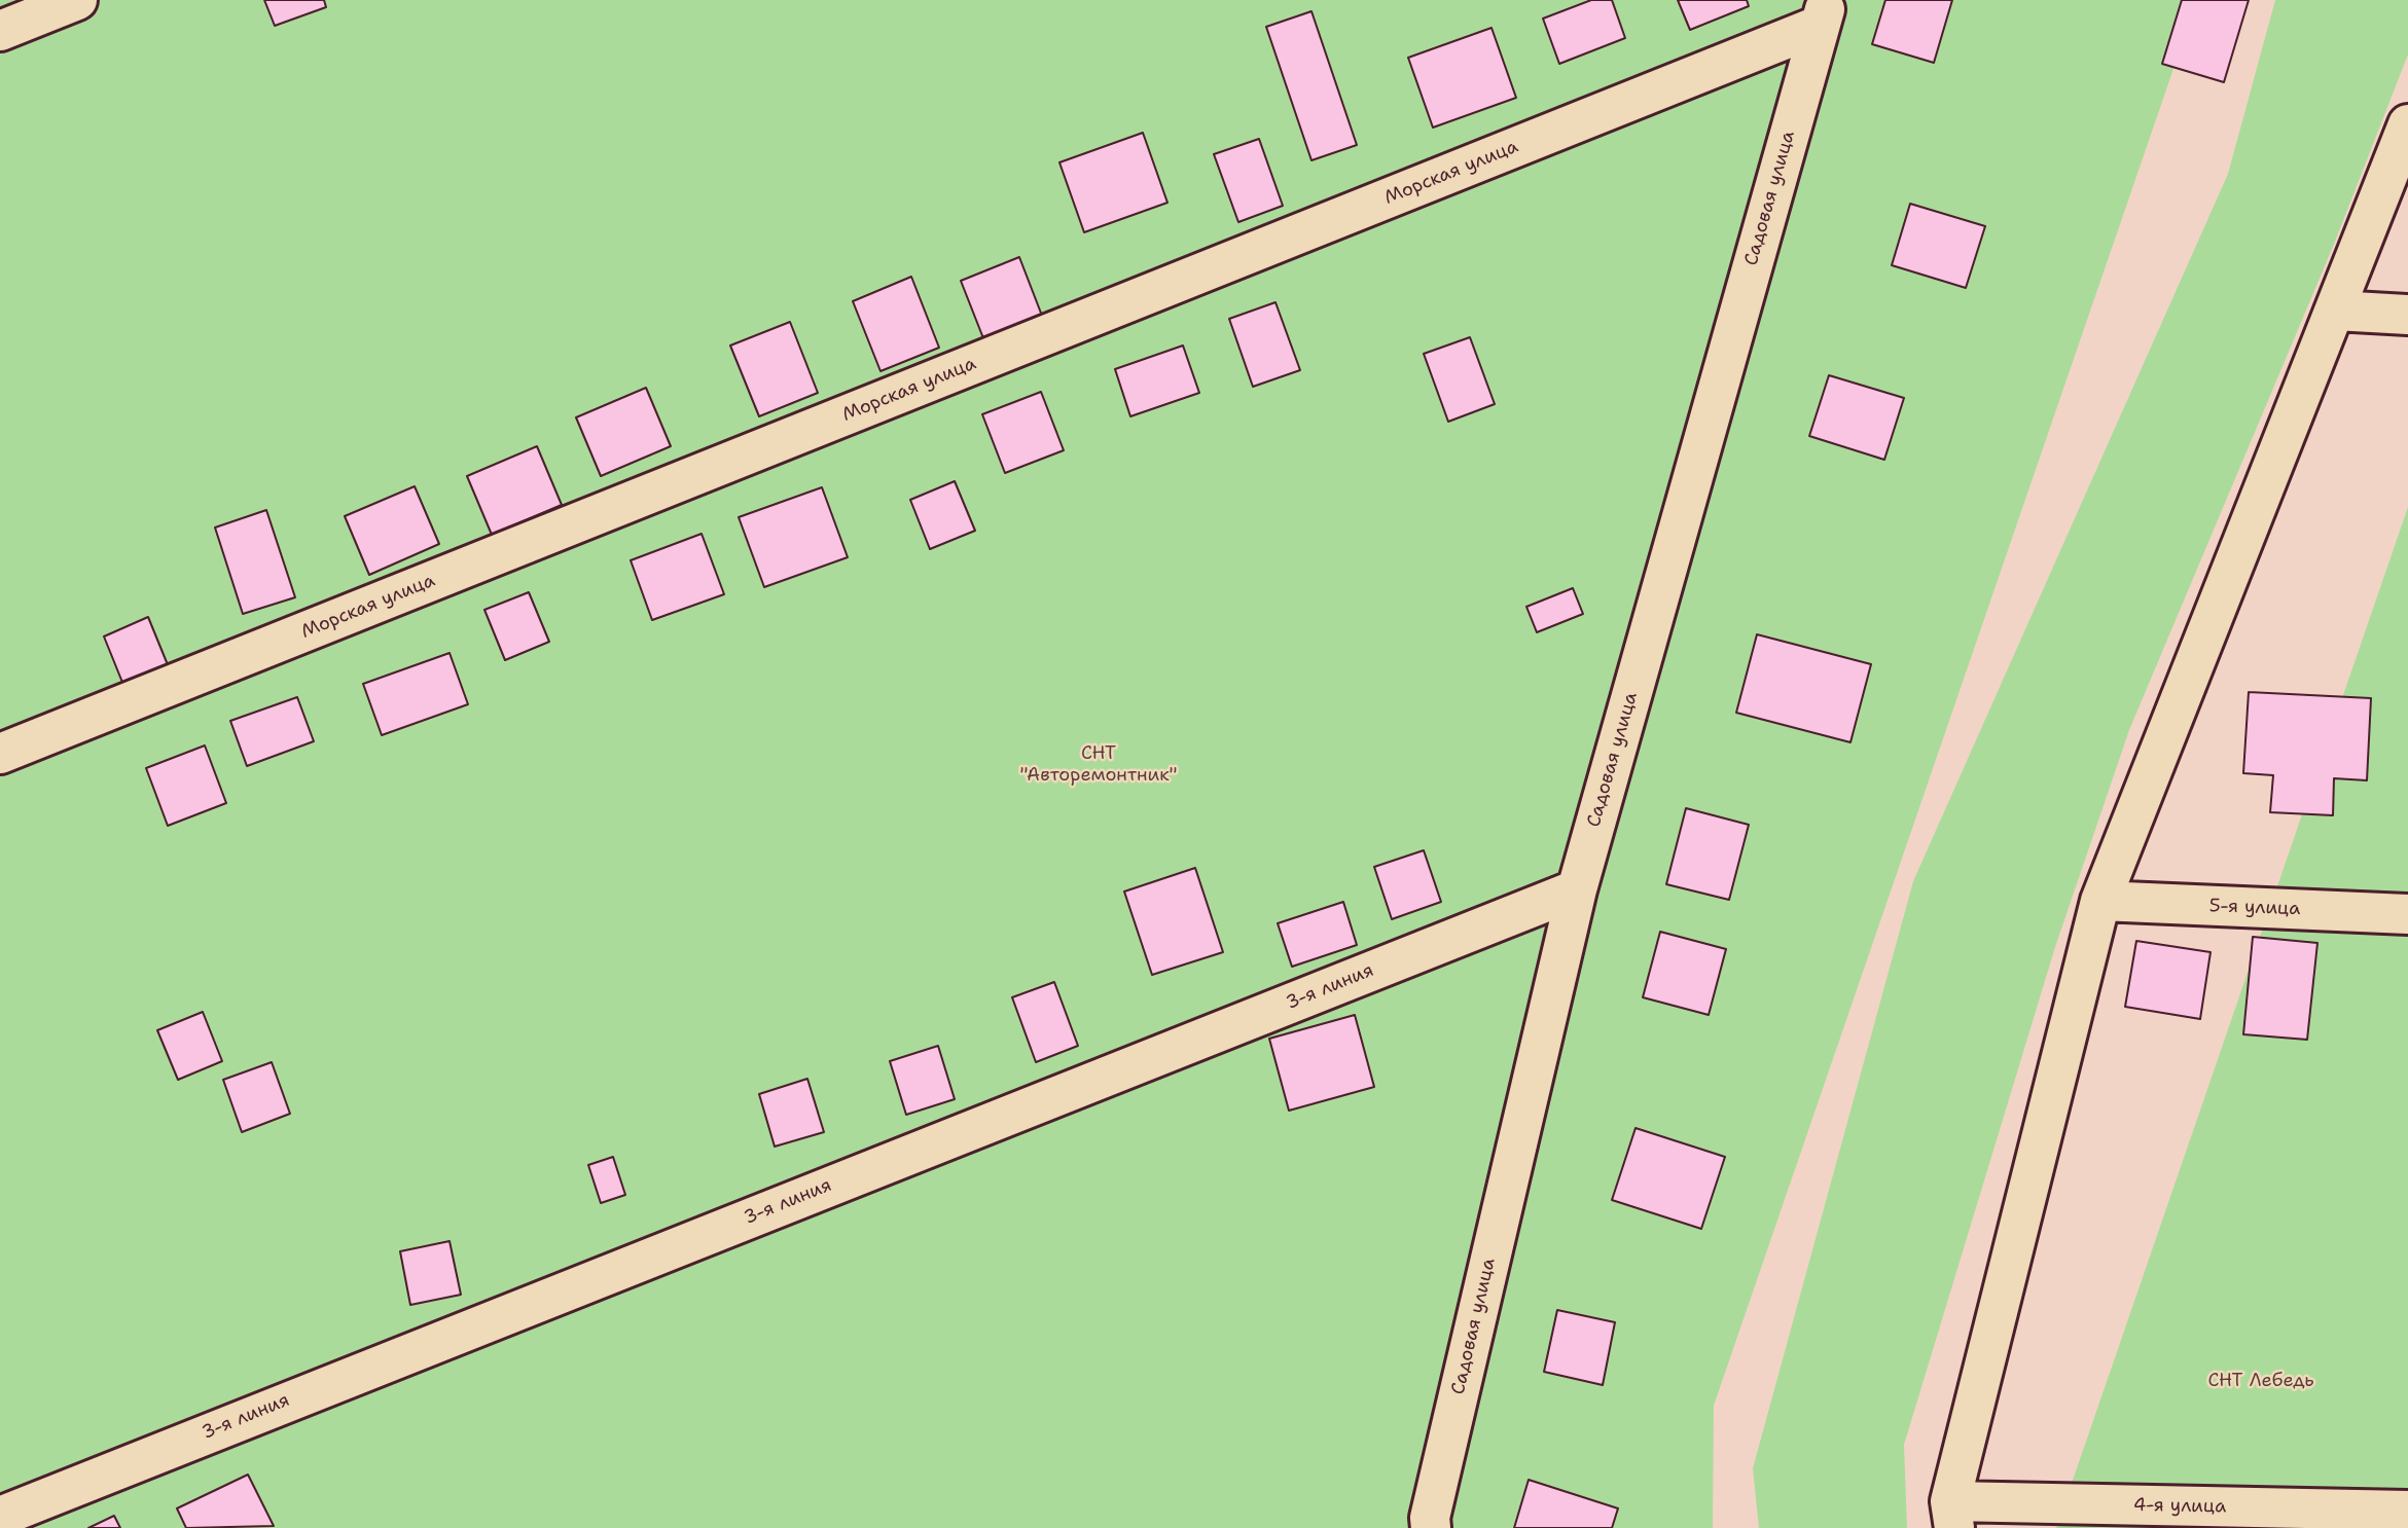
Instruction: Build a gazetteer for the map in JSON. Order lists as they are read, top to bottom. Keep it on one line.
{"streets":{"street":["Морская улица","Садовая улица","5-я улица","3-я линия","4-я улица"]},"crossings":[["Морская улица","Садовая улица"],["Садовая улица","3-я линия"]],"parks":["СНТ \"Авторемонтник\"","СНТ Лебедь"]}
